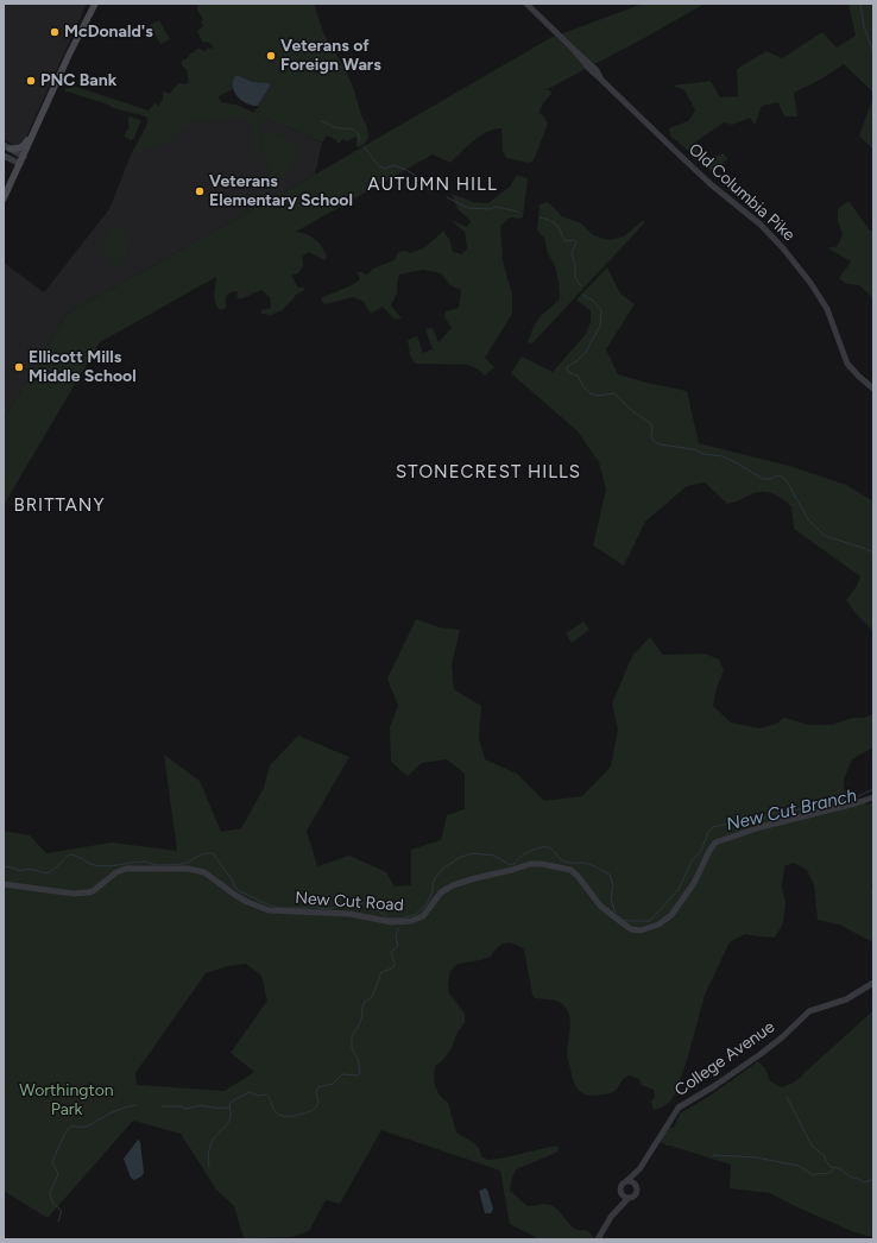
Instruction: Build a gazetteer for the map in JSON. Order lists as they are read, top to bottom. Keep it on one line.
{"streets":{"street":["Old Columbia Pike","New Cut Road","College Avenue"]},"districts":["AUTUMN HILL","STONECREST HILLS","BRITTANY"],"water":["New Cut Branch"],"parks":["Worthington Park"],"places":["McDonald's","Veterans of Foreign Wars","PNC Bank","Veterans Elementary School","Ellicott Mills Middle School"]}
